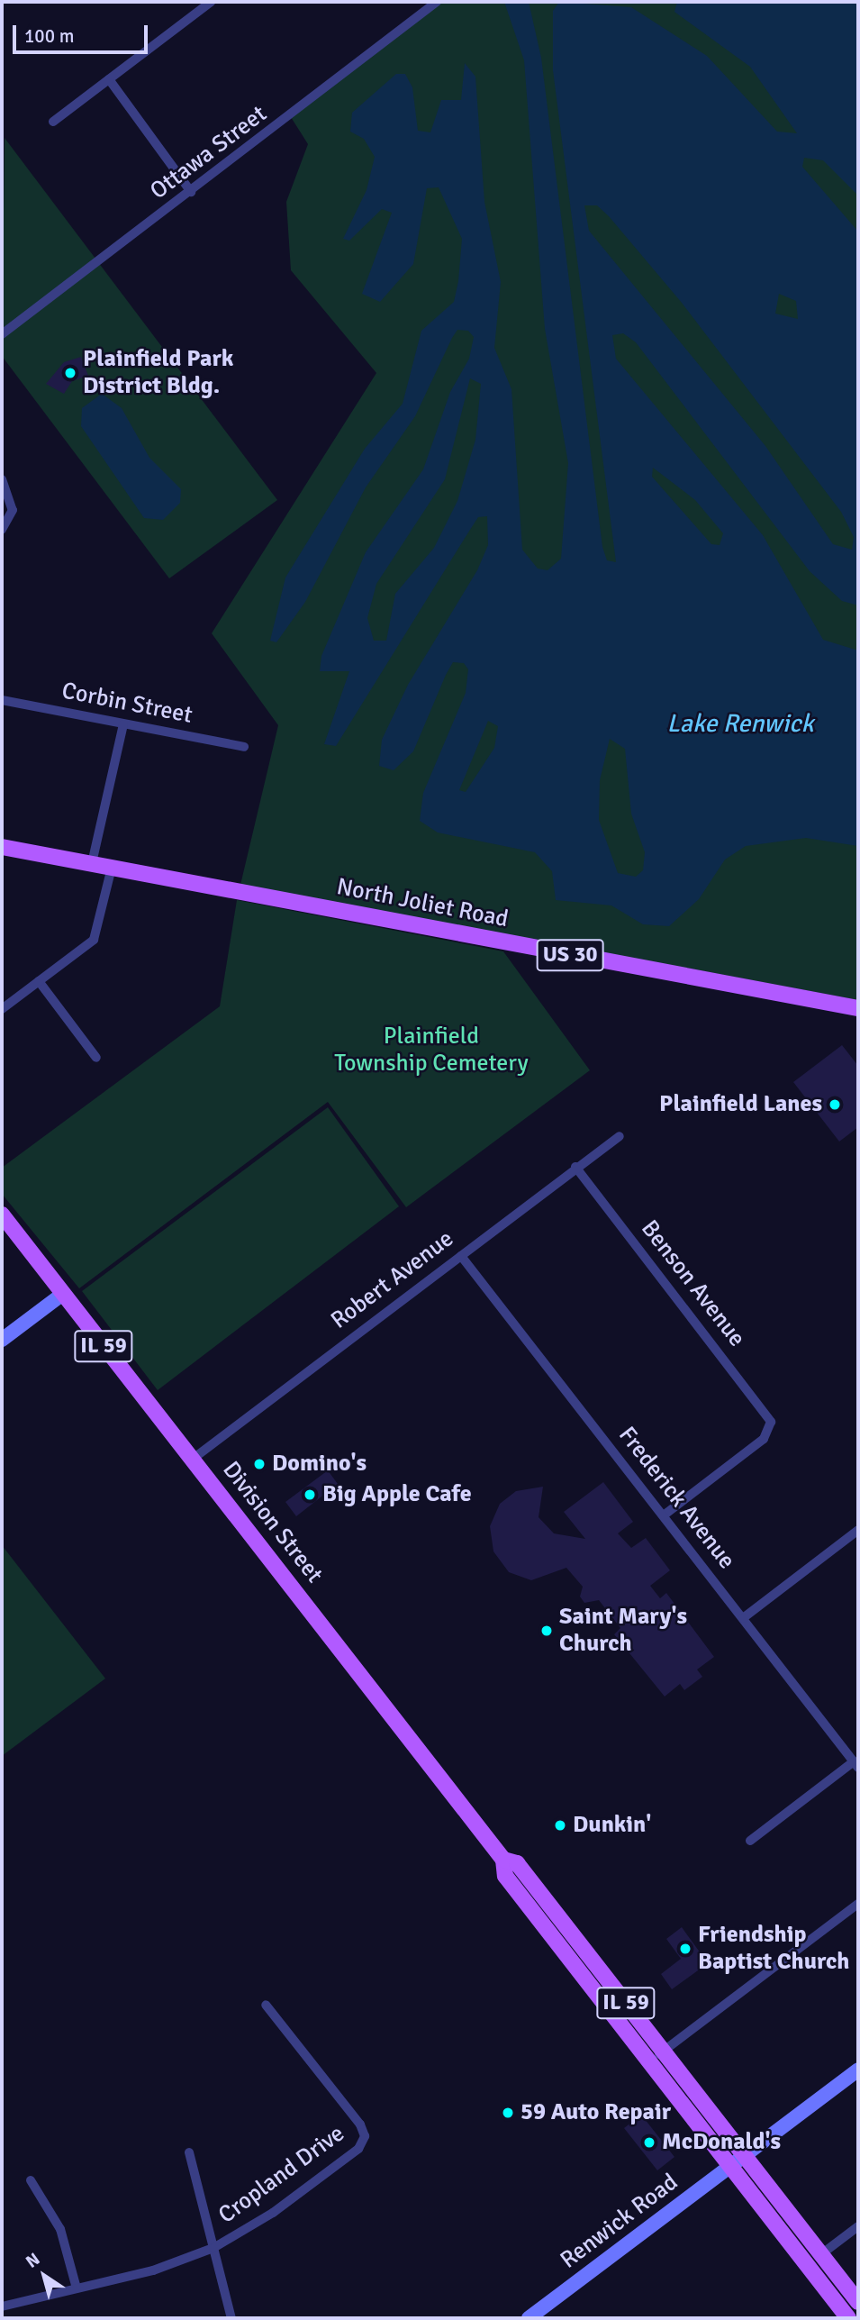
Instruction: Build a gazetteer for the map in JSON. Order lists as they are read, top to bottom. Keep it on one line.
{"streets":{"main road":["North Joliet Road","US 30","IL 59","Division Street"],"street":["Ottawa Street","Corbin Street","Robert Avenue","Benson Avenue","Frederick Avenue","Cropland Drive","Renwick Road"]},"crossings":[["Robert Avenue","Benson Avenue"],["Robert Avenue","Frederick Avenue"],["Robert Avenue","Division Street"],["Benson Avenue","Frederick Avenue"],["IL 59","Division Street"],["IL 59","Renwick Road"],["Division Street","Renwick Road"]],"water":["Lake Renwick"],"parks":["Plainfield Township Cemetery"],"places":["Plainfield Park District Bldg.","Plainfield Lanes","Domino's","Big Apple Cafe","Saint Mary's Church","Dunkin'","Friendship Baptist Church","59 Auto Repair","McDonald's"],"scale_bar":"100 m","north":"top left"}
